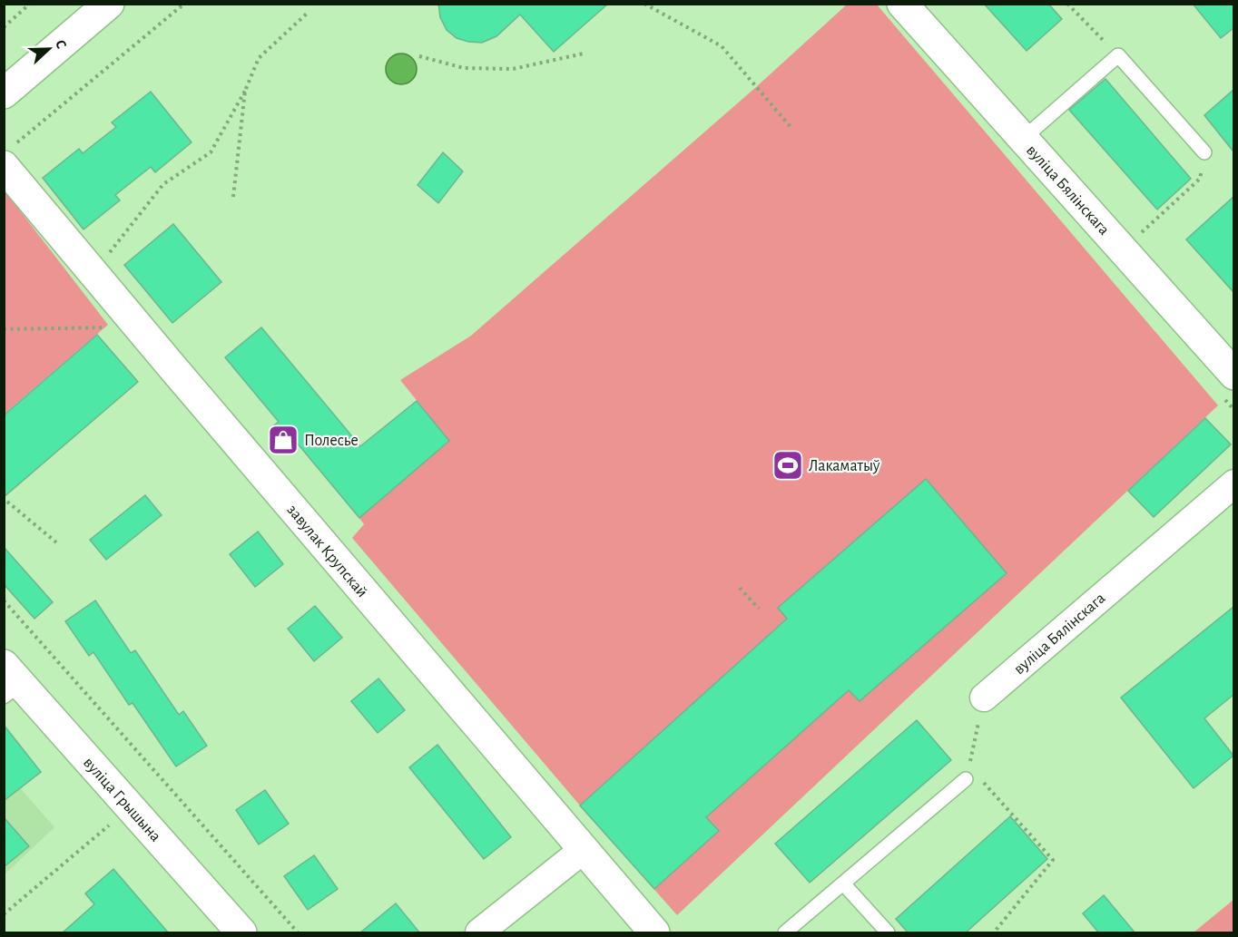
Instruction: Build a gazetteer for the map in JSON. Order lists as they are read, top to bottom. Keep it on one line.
{"streets":{"main road":["вуліца Бялінскага","завулак Крупскай","вуліца Грышына"]},"places":{"shop":["Полесье"],"sports":["Лакаматыў"]},"north":"right"}
